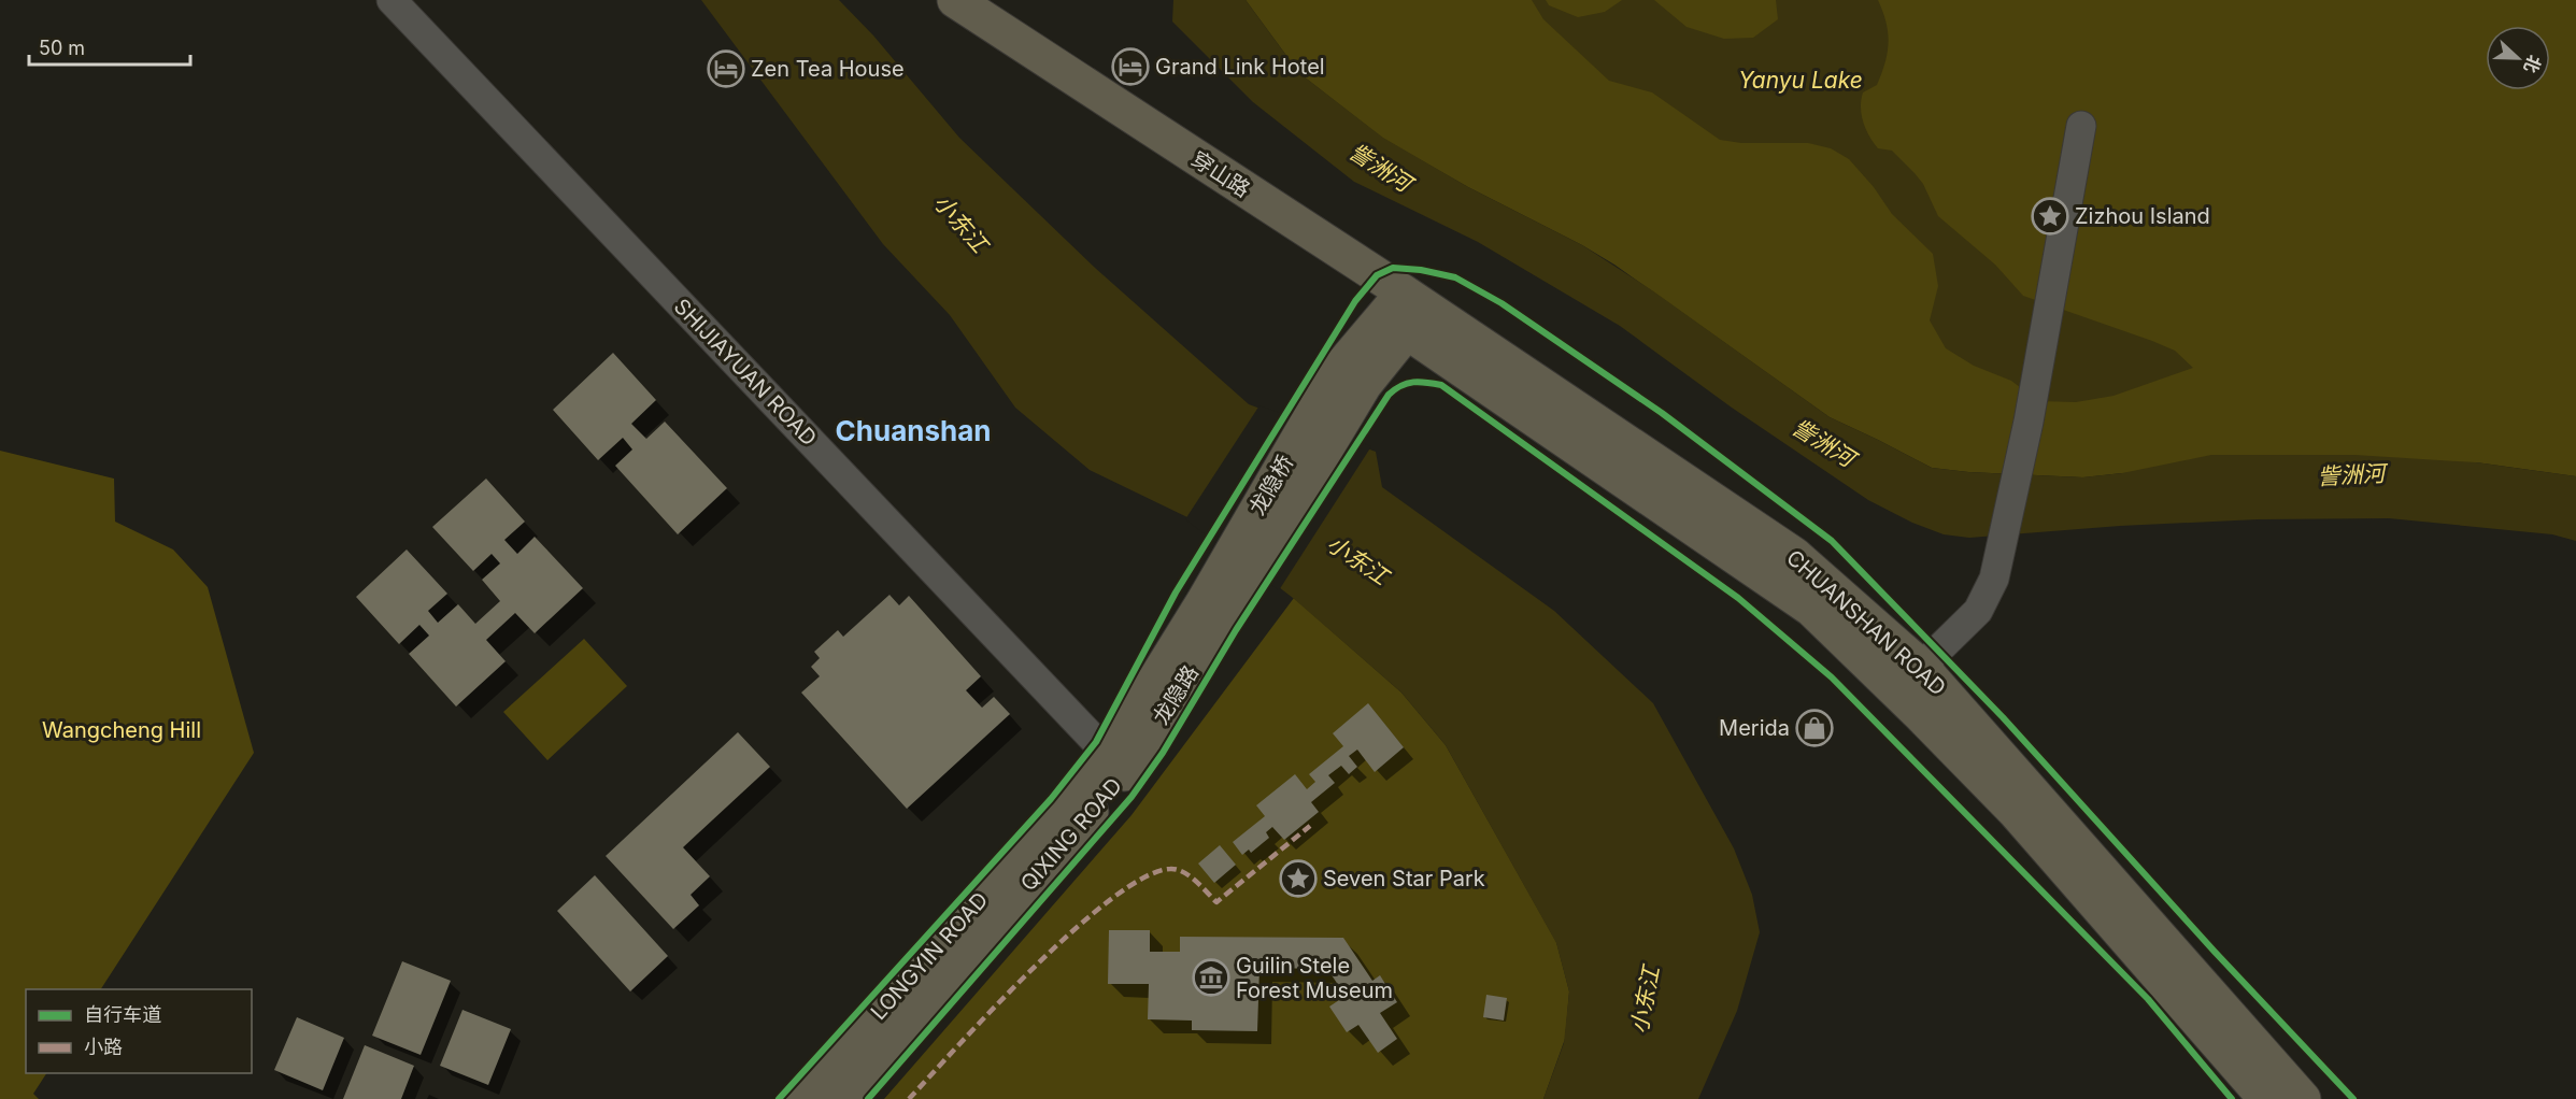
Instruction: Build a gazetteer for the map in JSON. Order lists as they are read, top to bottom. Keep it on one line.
{"streets":{"main road":["穿山路","龙隐桥","CHUANSHAN ROAD","龙隐路","QIXING ROAD","LONGYIN ROAD"],"street":["SHIJIAYUAN ROAD"]},"crossings":[["穿山路","龙隐桥"],["穿山路","CHUANSHAN ROAD"],["SHIJIAYUAN ROAD","龙隐路"],["SHIJIAYUAN ROAD","QIXING ROAD"],["SHIJIAYUAN ROAD","LONGYIN ROAD"],["龙隐桥","CHUANSHAN ROAD"],["龙隐桥","龙隐路"],["龙隐路","QIXING ROAD"],["龙隐路","LONGYIN ROAD"],["QIXING ROAD","LONGYIN ROAD"]],"districts":["Chuanshan"],"water":["Yanyu Lake","訾洲河","小东江"],"parks":["Wangcheng Hill"],"places":{"hotel":["Grand Link Hotel","Zen Tea House"],"place":["Zizhou Island","Seven Star Park"],"shop":["Merida"],"museum":["Guilin Stele Forest Museum"]},"legend":["自行车道","小路"],"scale_bar":"50 m","north":"right"}
